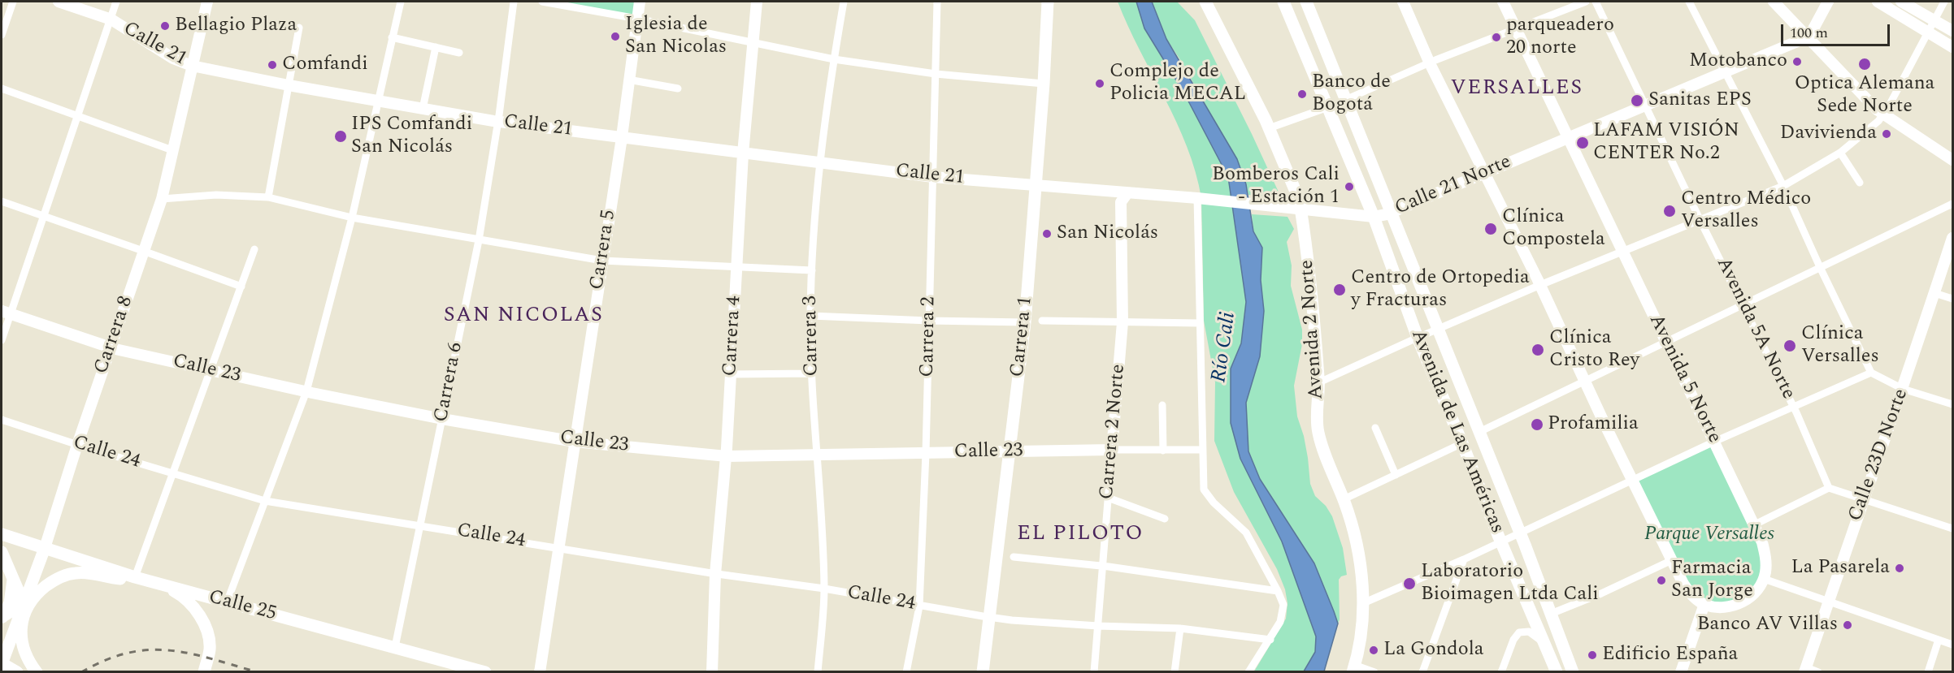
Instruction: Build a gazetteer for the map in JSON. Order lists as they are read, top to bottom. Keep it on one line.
{"streets":{"main road":["Calle 21","Calle 21 Norte","Carrera 5","Avenida 2 Norte","Carrera 8","Carrera 4","Carrera 1","Calle 23","Avenida 5 Norte","Carrera 2 Norte","Avenida de Las Américas","Calle 23D Norte","Calle 25"],"street":["Avenida 5A Norte","Carrera 3","Carrera 2","Carrera 6","Calle 24"]},"crossings":[["Calle 21","Calle 21 Norte"],["Calle 21","Carrera 5"],["Calle 21","Carrera 8"],["Calle 21","Carrera 4"],["Calle 21","Carrera 3"],["Calle 21","Carrera 2"],["Calle 21","Carrera 1"],["Calle 21","Carrera 6"],["Calle 21 Norte","Avenida 5A Norte"],["Calle 21 Norte","Avenida 2 Norte"],["Calle 21 Norte","Carrera 1"],["Calle 21 Norte","Avenida 5 Norte"],["Calle 21 Norte","Carrera 2 Norte"],["Calle 21 Norte","Avenida de Las Américas"],["Carrera 5","Calle 23"],["Carrera 5","Calle 24"],["Carrera 8","Calle 23"],["Carrera 8","Calle 24"],["Carrera 8","Calle 25"],["Carrera 4","Calle 23"],["Carrera 4","Calle 24"],["Carrera 3","Calle 23"],["Carrera 3","Calle 24"],["Carrera 2","Calle 23"],["Carrera 2","Calle 24"],["Carrera 1","Calle 23"],["Carrera 1","Calle 24"],["Calle 23","Carrera 6"],["Calle 23","Carrera 2 Norte"],["Carrera 6","Calle 24"],["Carrera 6","Calle 25"],["Carrera 2 Norte","Calle 24"]],"districts":["VERSALLES","SAN NICOLAS","EL PILOTO"],"water":["Río Cali"],"parks":["Parque Versalles"],"places":["Bellagio Plaza","Iglesia de San Nicolas","parqueadero 20 norte","Motobanco","Optica Alemana Sede Norte","Comfandi","Complejo de Policia MECAL","Banco de Bogotá","Sanitas EPS","Davivienda","IPS Comfandi San Nicolás","LAFAM VISIÓN CENTER No.2","Bomberos Cali - Estación 1","Centro Médico Versalles","Clínica Compostela","San Nicolás","Centro de Ortopedia y Fracturas","Clínica Versalles","Clínica Cristo Rey","Profamilia","La Pasarela","Farmacia San Jorge","Laboratorio Bioimagen Ltda Cali","Banco AV Villas","La Gondola","Edificio España"],"scale_bar":"100 m"}
